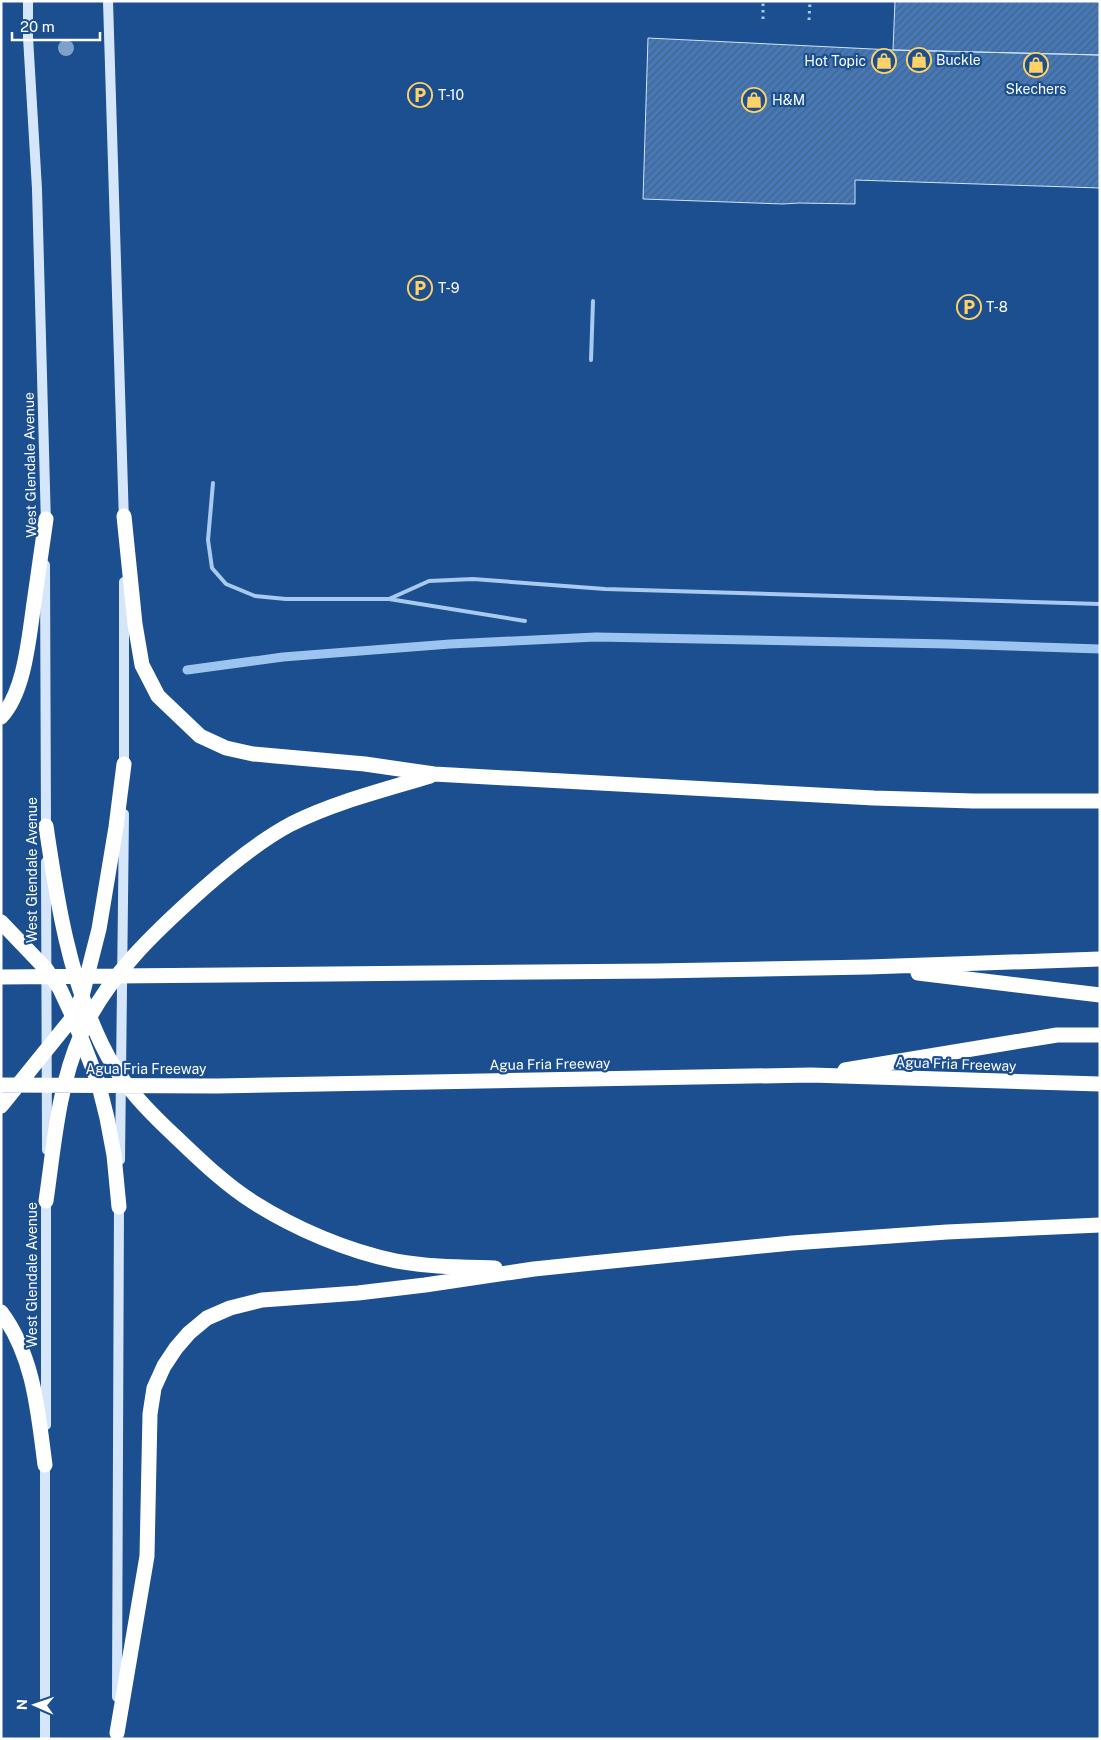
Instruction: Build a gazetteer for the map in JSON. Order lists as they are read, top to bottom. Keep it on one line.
{"streets":{"highway":["Agua Fria Freeway"],"main road":["West Glendale Avenue"]},"places":{"shop":["Buckle","Hot Topic","Skechers","H&M"],"parking":["T-10","T-9","T-8"]},"scale_bar":"20 m","north":"left"}
